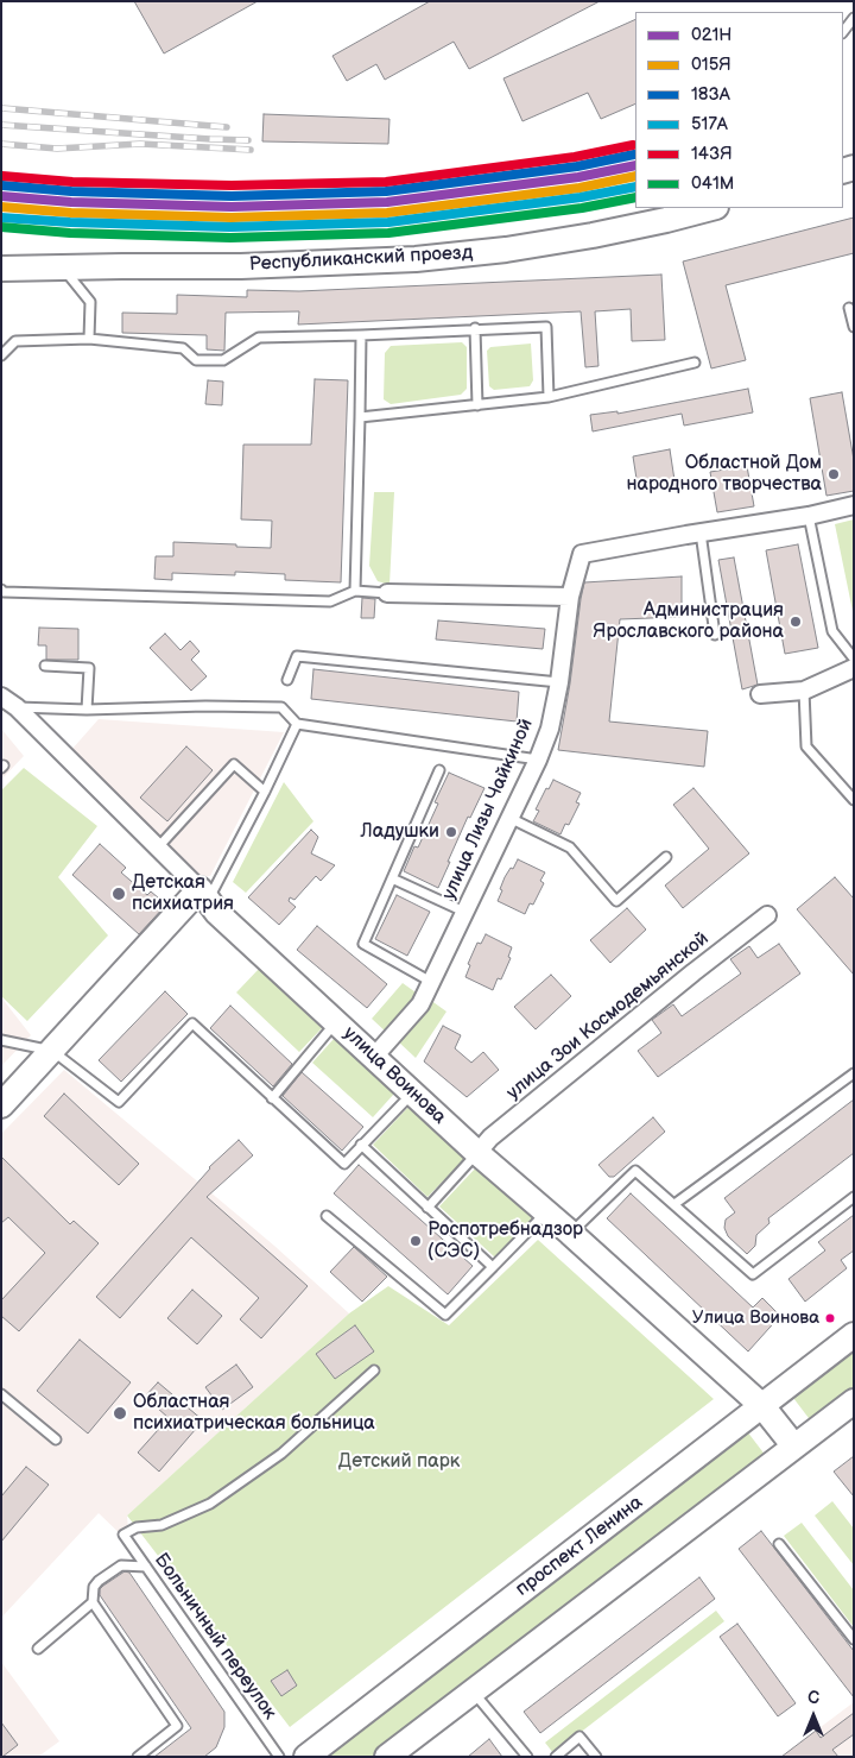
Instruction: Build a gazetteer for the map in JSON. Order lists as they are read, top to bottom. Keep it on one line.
{"streets":{"main road":["Республиканский проезд","улица Воинова","проспект Ленина"],"street":["улица Лизы Чайкиной","улица Зои Космодемьянской"],"lane":["Больничный переулок"]},"crossings":[["улица Лизы Чайкиной","улица Воинова"],["улица Зои Космодемьянской","улица Воинова"],["улица Воинова","проспект Ленина"]],"parks":["Детский парк"],"places":["Областной Дом народного творчества","Администрация Ярославского района","Ладушки","Детская психиатрия","Роспотребнадзор (СЭС)","Улица Воинова","Областная психиатрическая больница"],"lines":["transit line 143Я","transit line 183А","transit line 021Н","transit line 015Я","transit line 517А","transit line 041М"],"legend":["021Н","015Я","183А","517А","143Я","041М"],"north":"top"}
